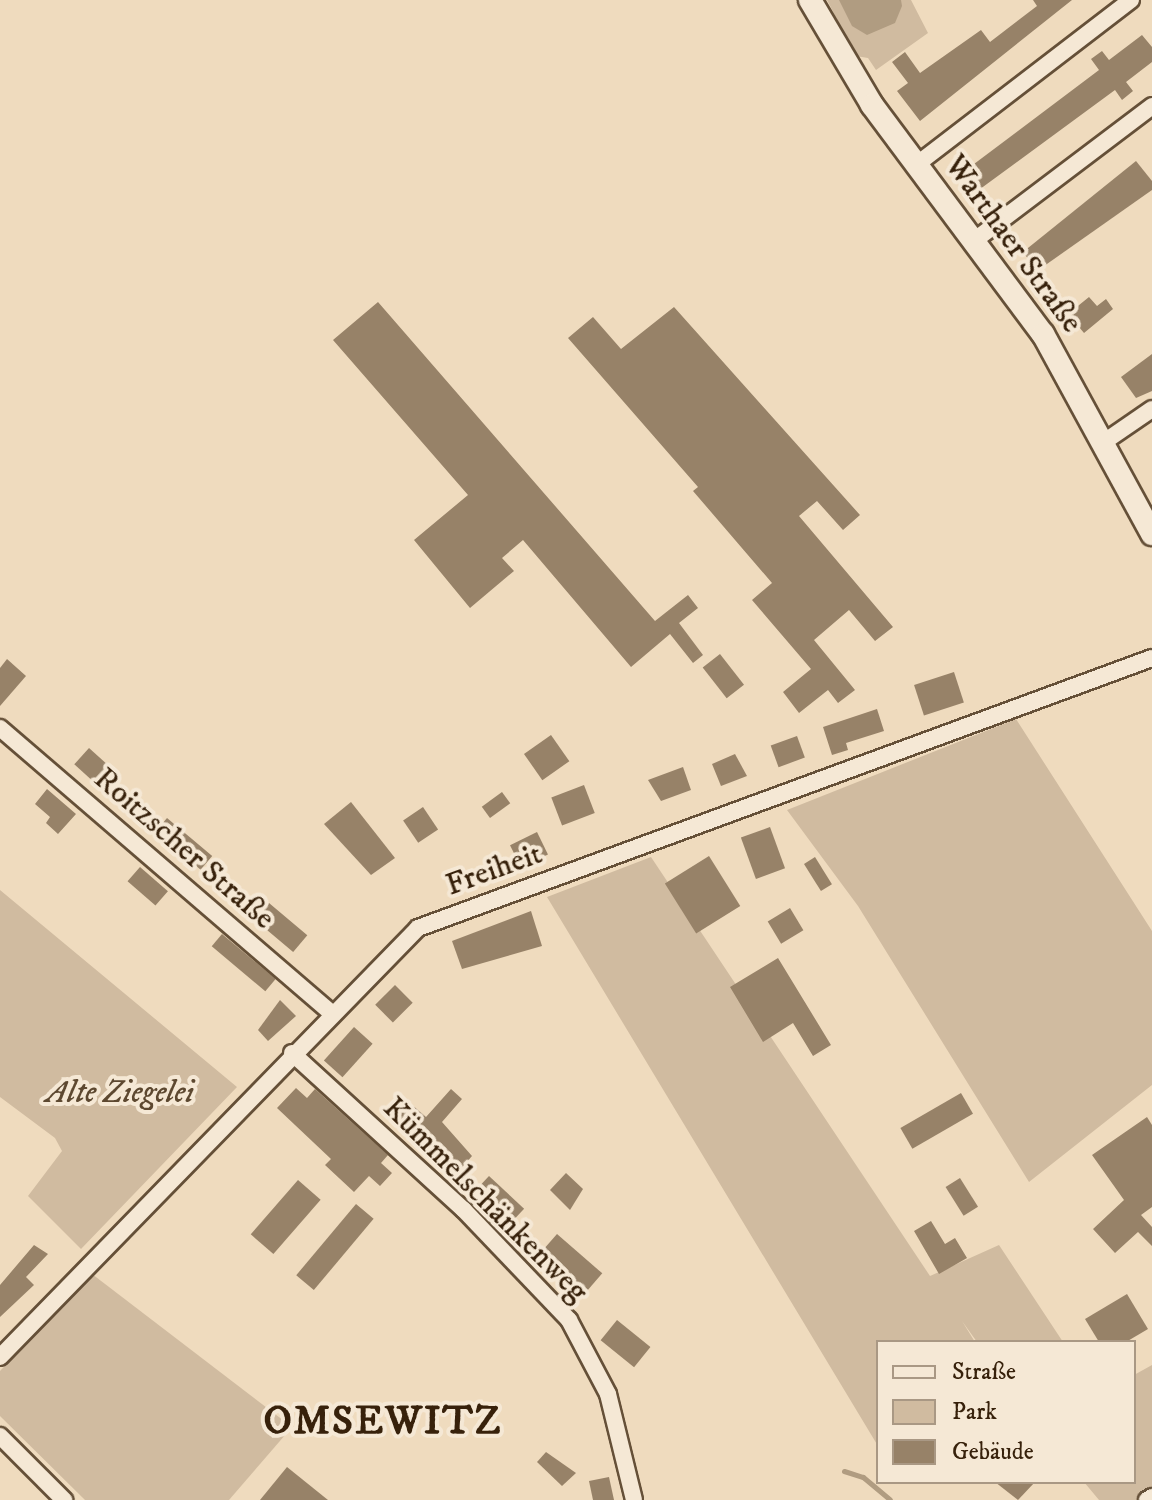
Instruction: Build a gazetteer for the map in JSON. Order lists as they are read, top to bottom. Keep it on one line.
{"streets":{"street":["Warthaer Straße","Roitzscher Straße","Freiheit","Kümmelschänkenweg"]},"crossings":[["Roitzscher Straße","Freiheit"],["Freiheit","Kümmelschänkenweg"]],"districts":["OMSEWITZ"],"parks":["Alte Ziegelei"],"legend":["Straße","Park","Gebäude"]}
